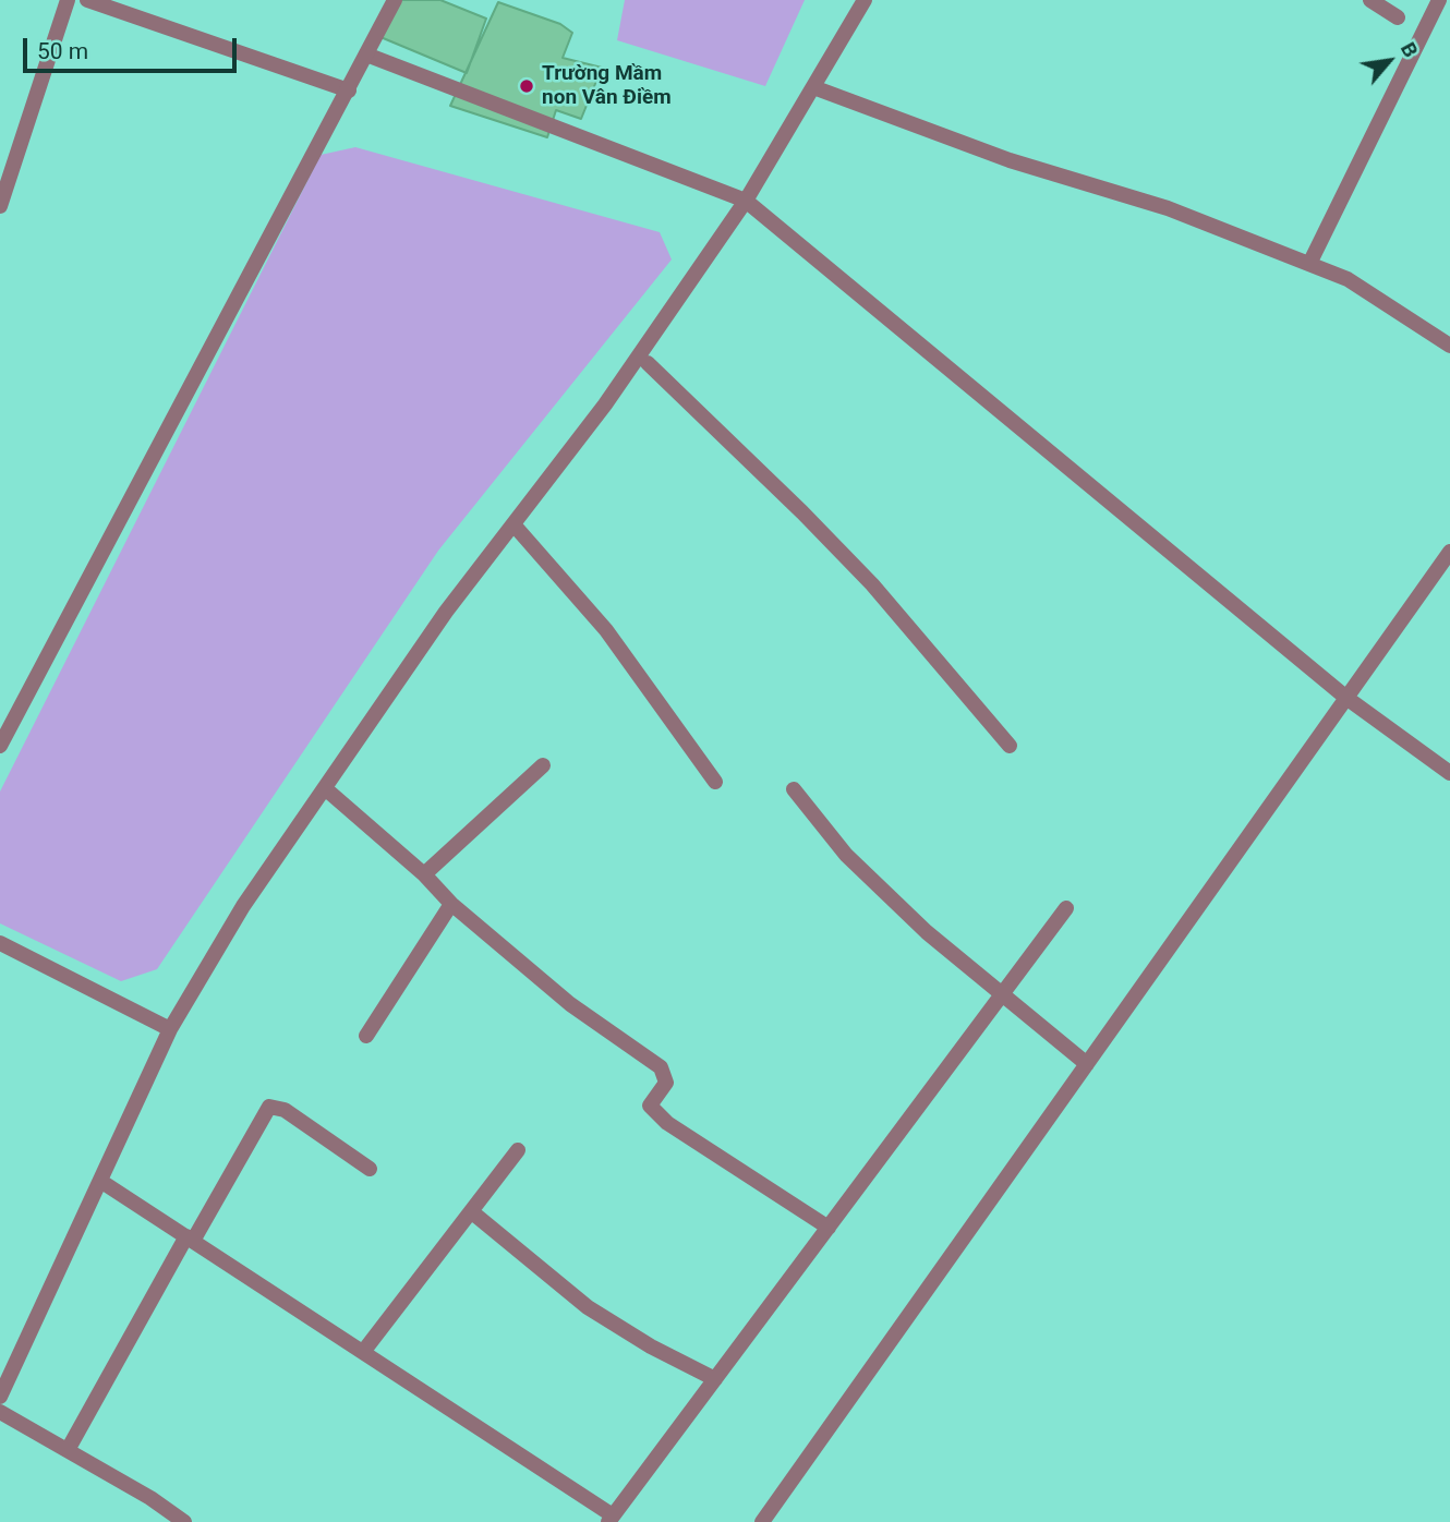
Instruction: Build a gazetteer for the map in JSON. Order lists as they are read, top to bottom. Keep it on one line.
{"places":["Trường Mầm non Vân Điềm"],"scale_bar":"50 m","north":"top right"}
